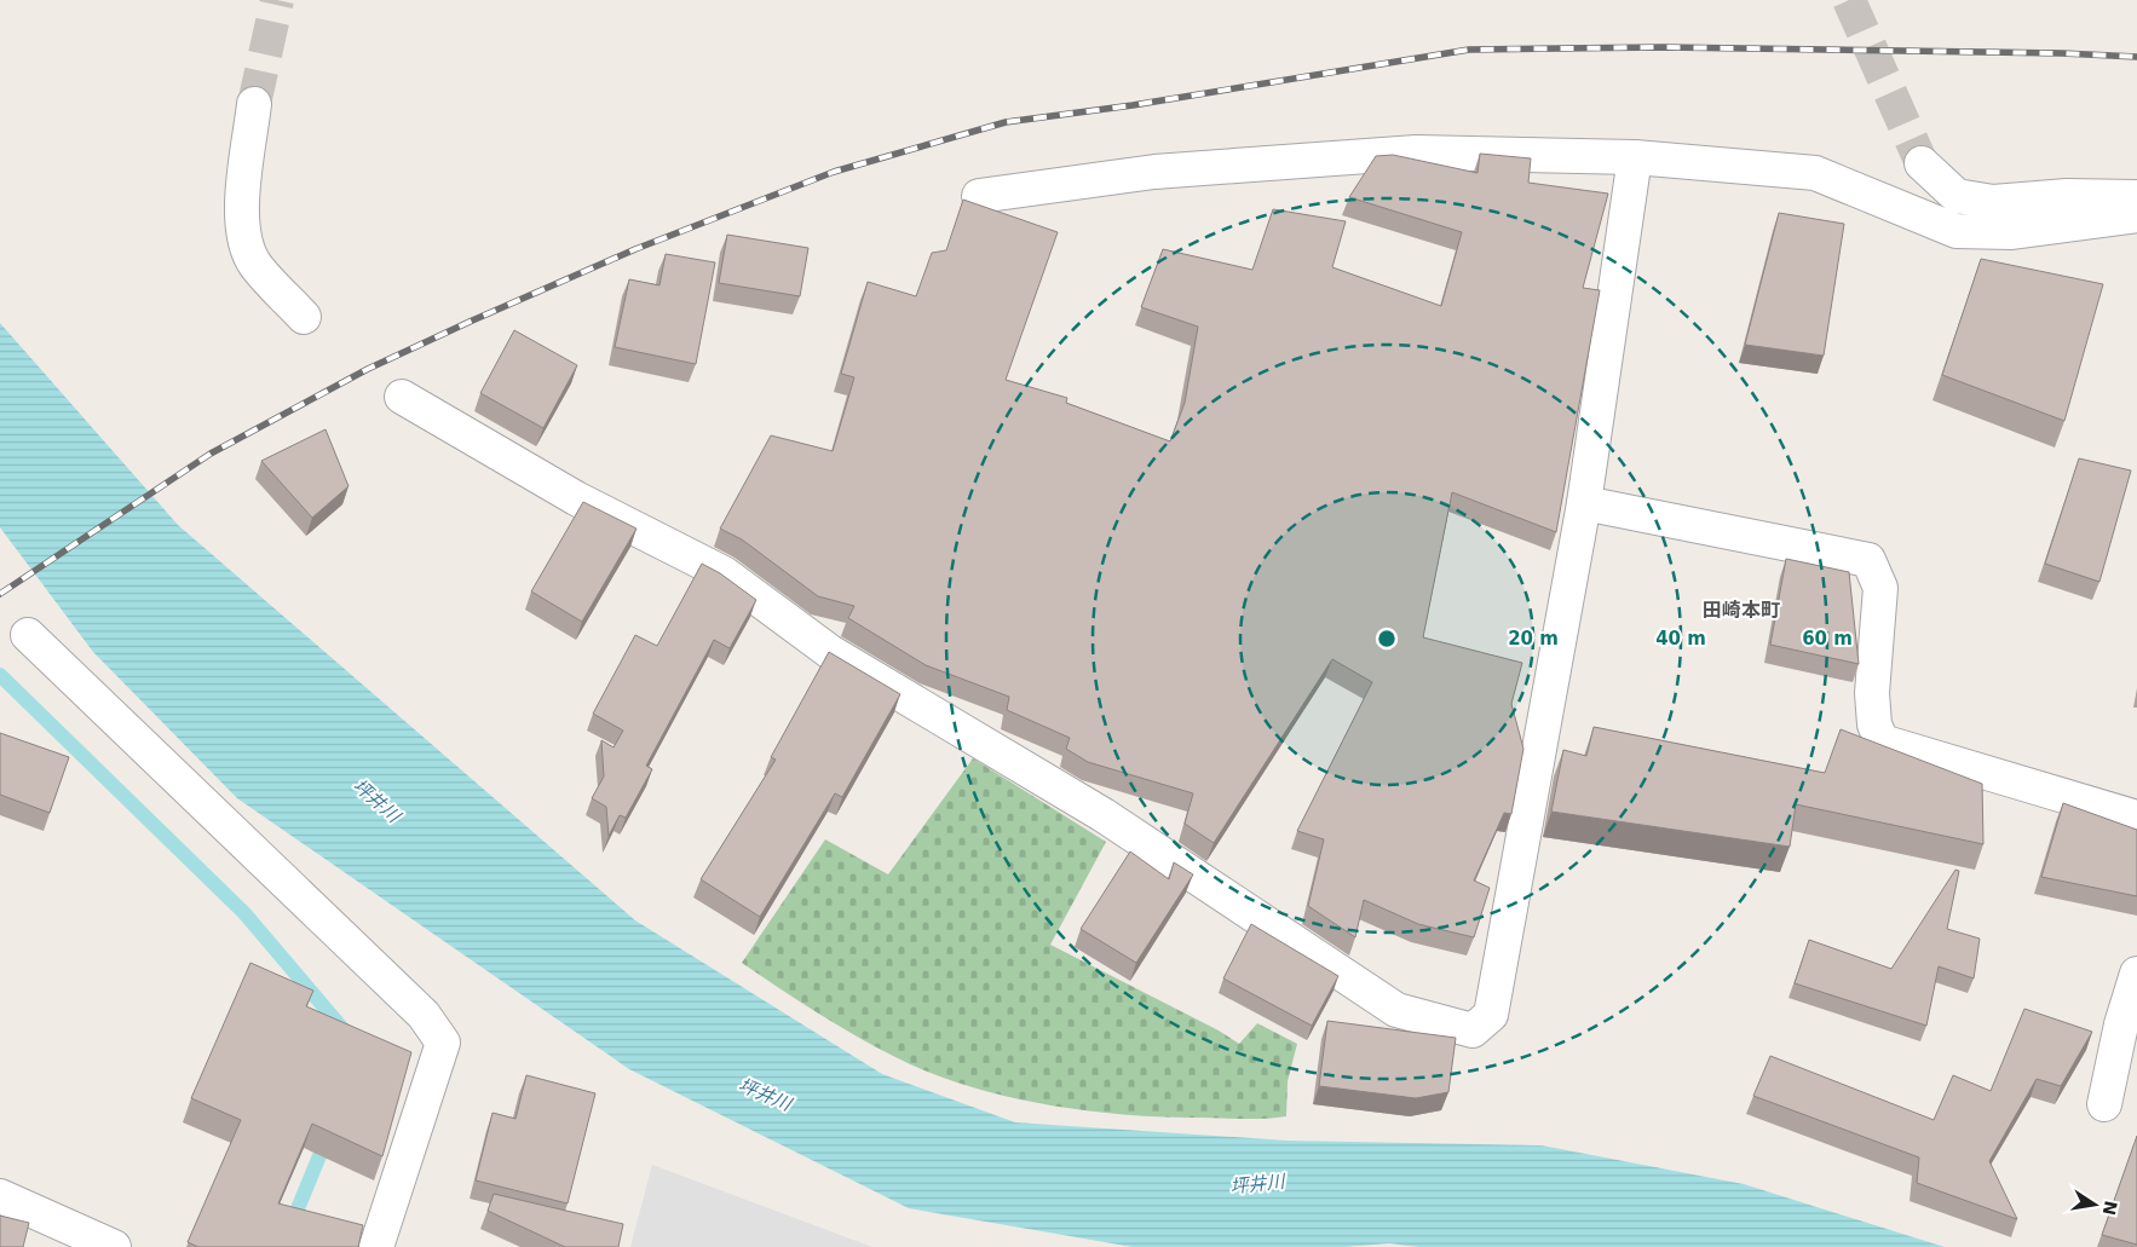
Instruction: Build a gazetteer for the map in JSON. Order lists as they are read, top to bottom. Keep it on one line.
{"districts":["田崎本町"],"water":["坪井川"],"north":"right","rings":["20 m","40 m","60 m"]}
